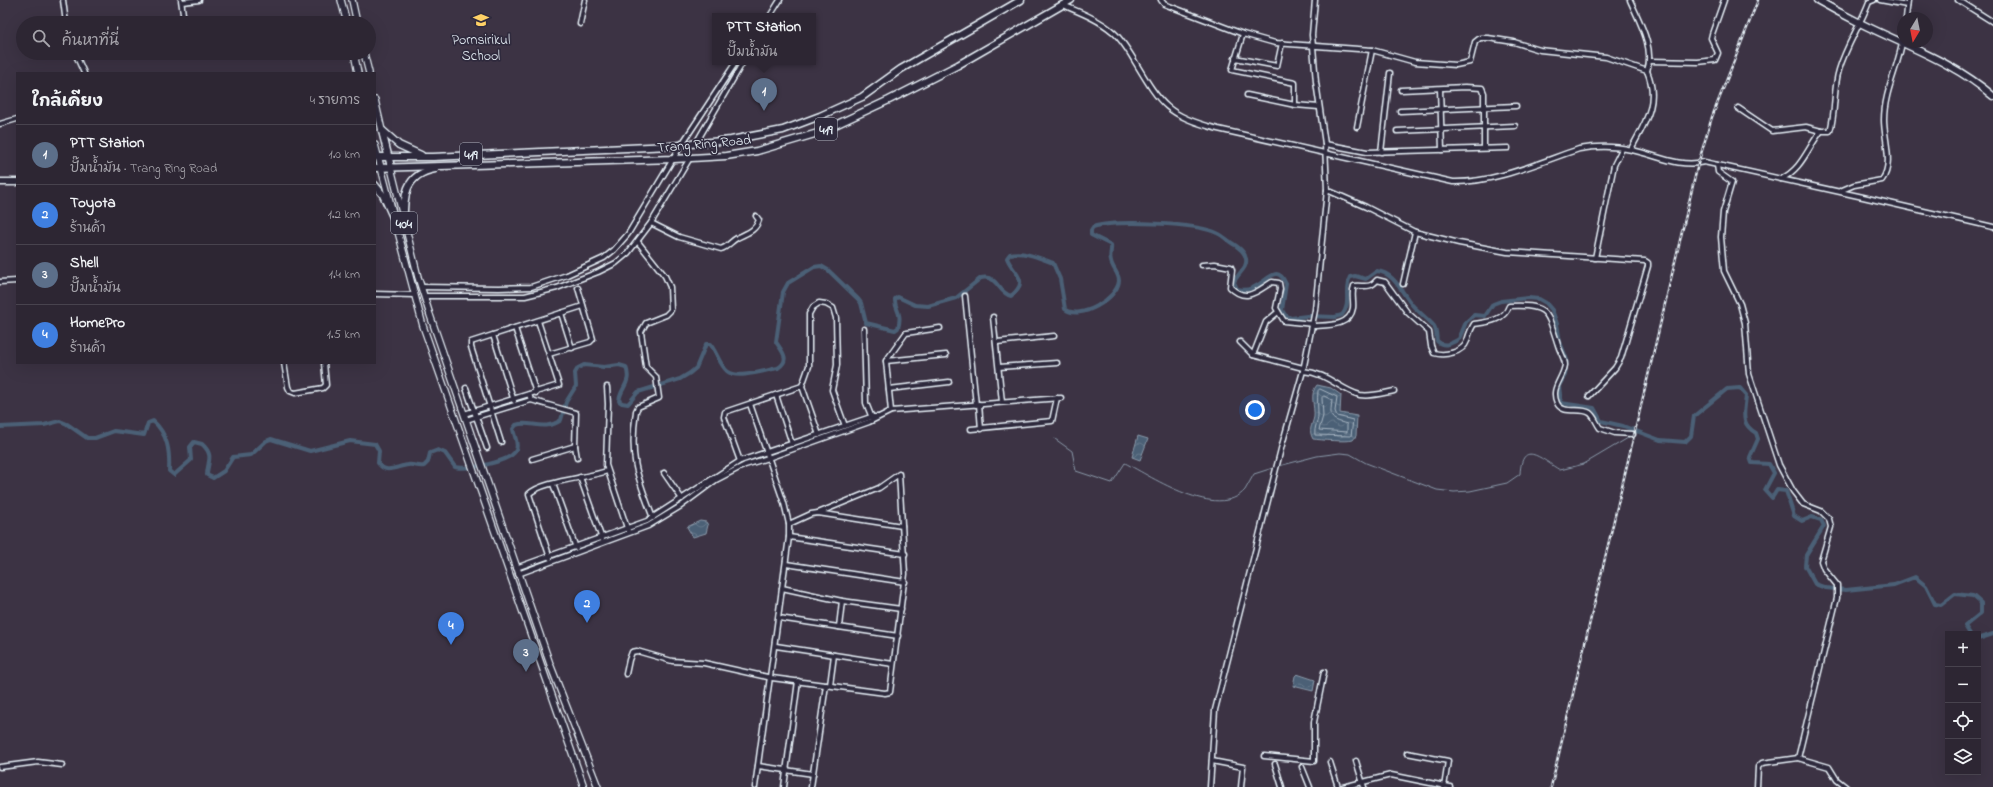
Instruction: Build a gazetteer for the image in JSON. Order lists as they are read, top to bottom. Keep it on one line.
{"streets":{"highway":["419","Trang Ring Road","404"]},"crossings":[["Trang Ring Road","404"]],"places":{"school or university":["Pornsirikul School"]},"north":"bottom","page":{"popup":["PTT Station","ปั๊มน้ำมัน"],"search":"ค้นหาที่นี่","heading":["ใกล้เคียง","4 รายการ"],"pins":["1","2","4","3"],"list":[{"mark":"1","name":"PTT Station","note":"ปั๊มน้ำมัน · Trang Ring Road","value":"1.0 km"},{"mark":"2","name":"Toyota","note":"ร้านค้า","value":"1.2 km"},{"mark":"3","name":"Shell","note":"ปั๊มน้ำมัน","value":"1.4 km"},{"mark":"4","name":"HomePro","note":"ร้านค้า","value":"1.5 km"}],"map_buttons":["+","−"]}}
